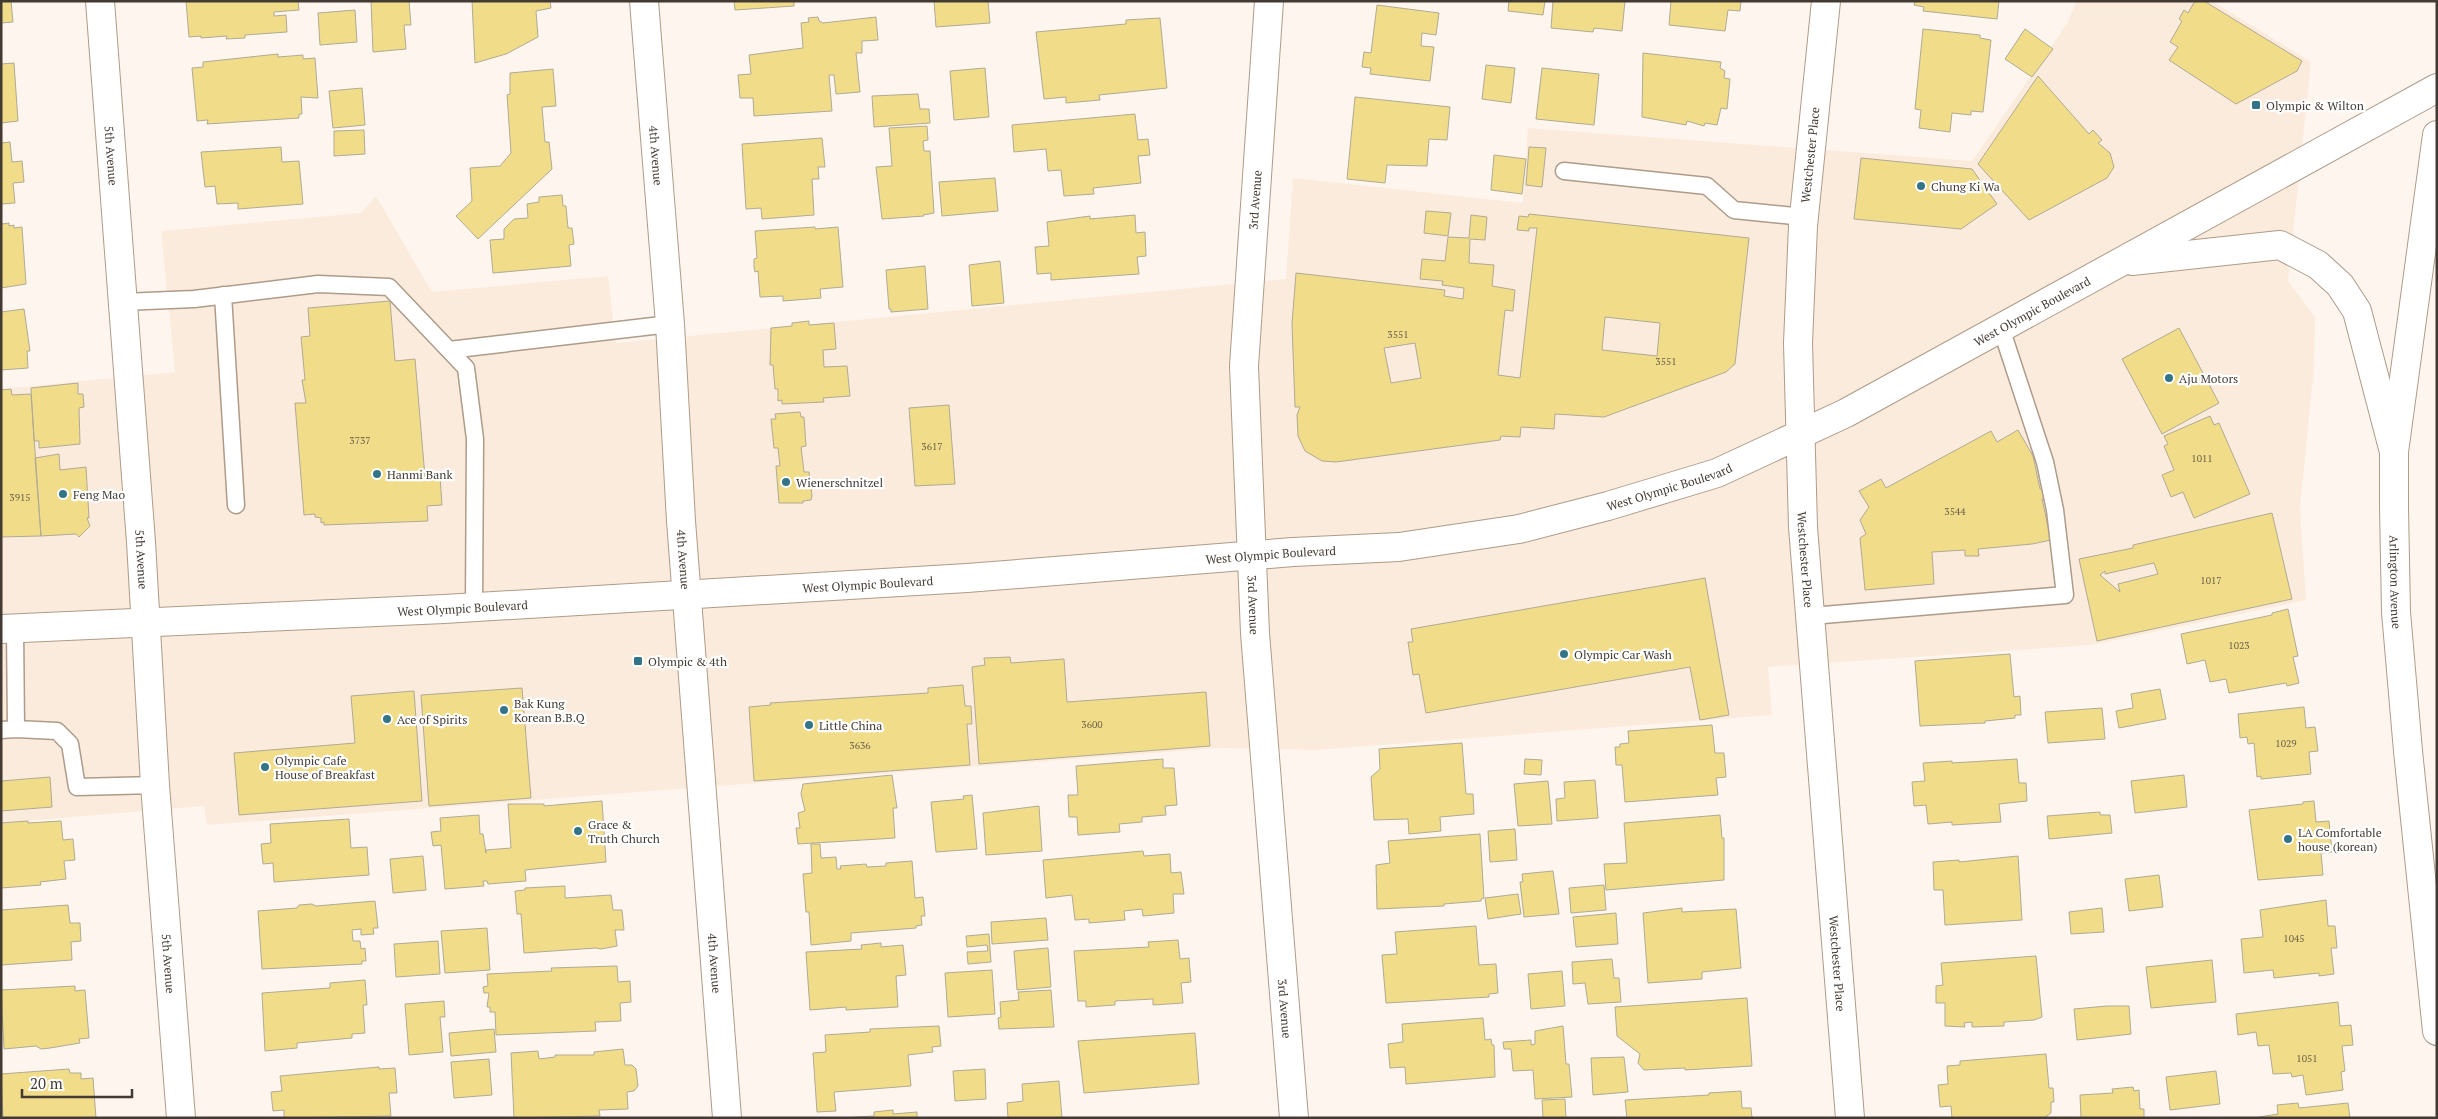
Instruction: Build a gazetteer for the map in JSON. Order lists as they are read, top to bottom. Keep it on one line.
{"streets":{"street":["Westchester Place","5th Avenue","4th Avenue","3rd Avenue","West Olympic Boulevard","Arlington Avenue"]},"crossings":[["Westchester Place","West Olympic Boulevard"],["5th Avenue","West Olympic Boulevard"],["4th Avenue","West Olympic Boulevard"],["3rd Avenue","West Olympic Boulevard"]],"places":{"transit":["Olympic & Wilton","Olympic & 4th"],"other":["Chung Ki Wa","Aju Motors","Hanmi Bank","Wienerschnitzel","Feng Mao","Olympic Car Wash","Bak Kung Korean B.B.Q","Ace of Spirits","Little China","Olympic Cafe House of Breakfast","Grace & Truth Church","LA Comfortable house (korean)"]},"house_numbers":["3551","3551","3737","3617","1011","3915","3544","1017","1023","3600","1029","3636","1045","1051"],"scale_bar":"20 m"}
